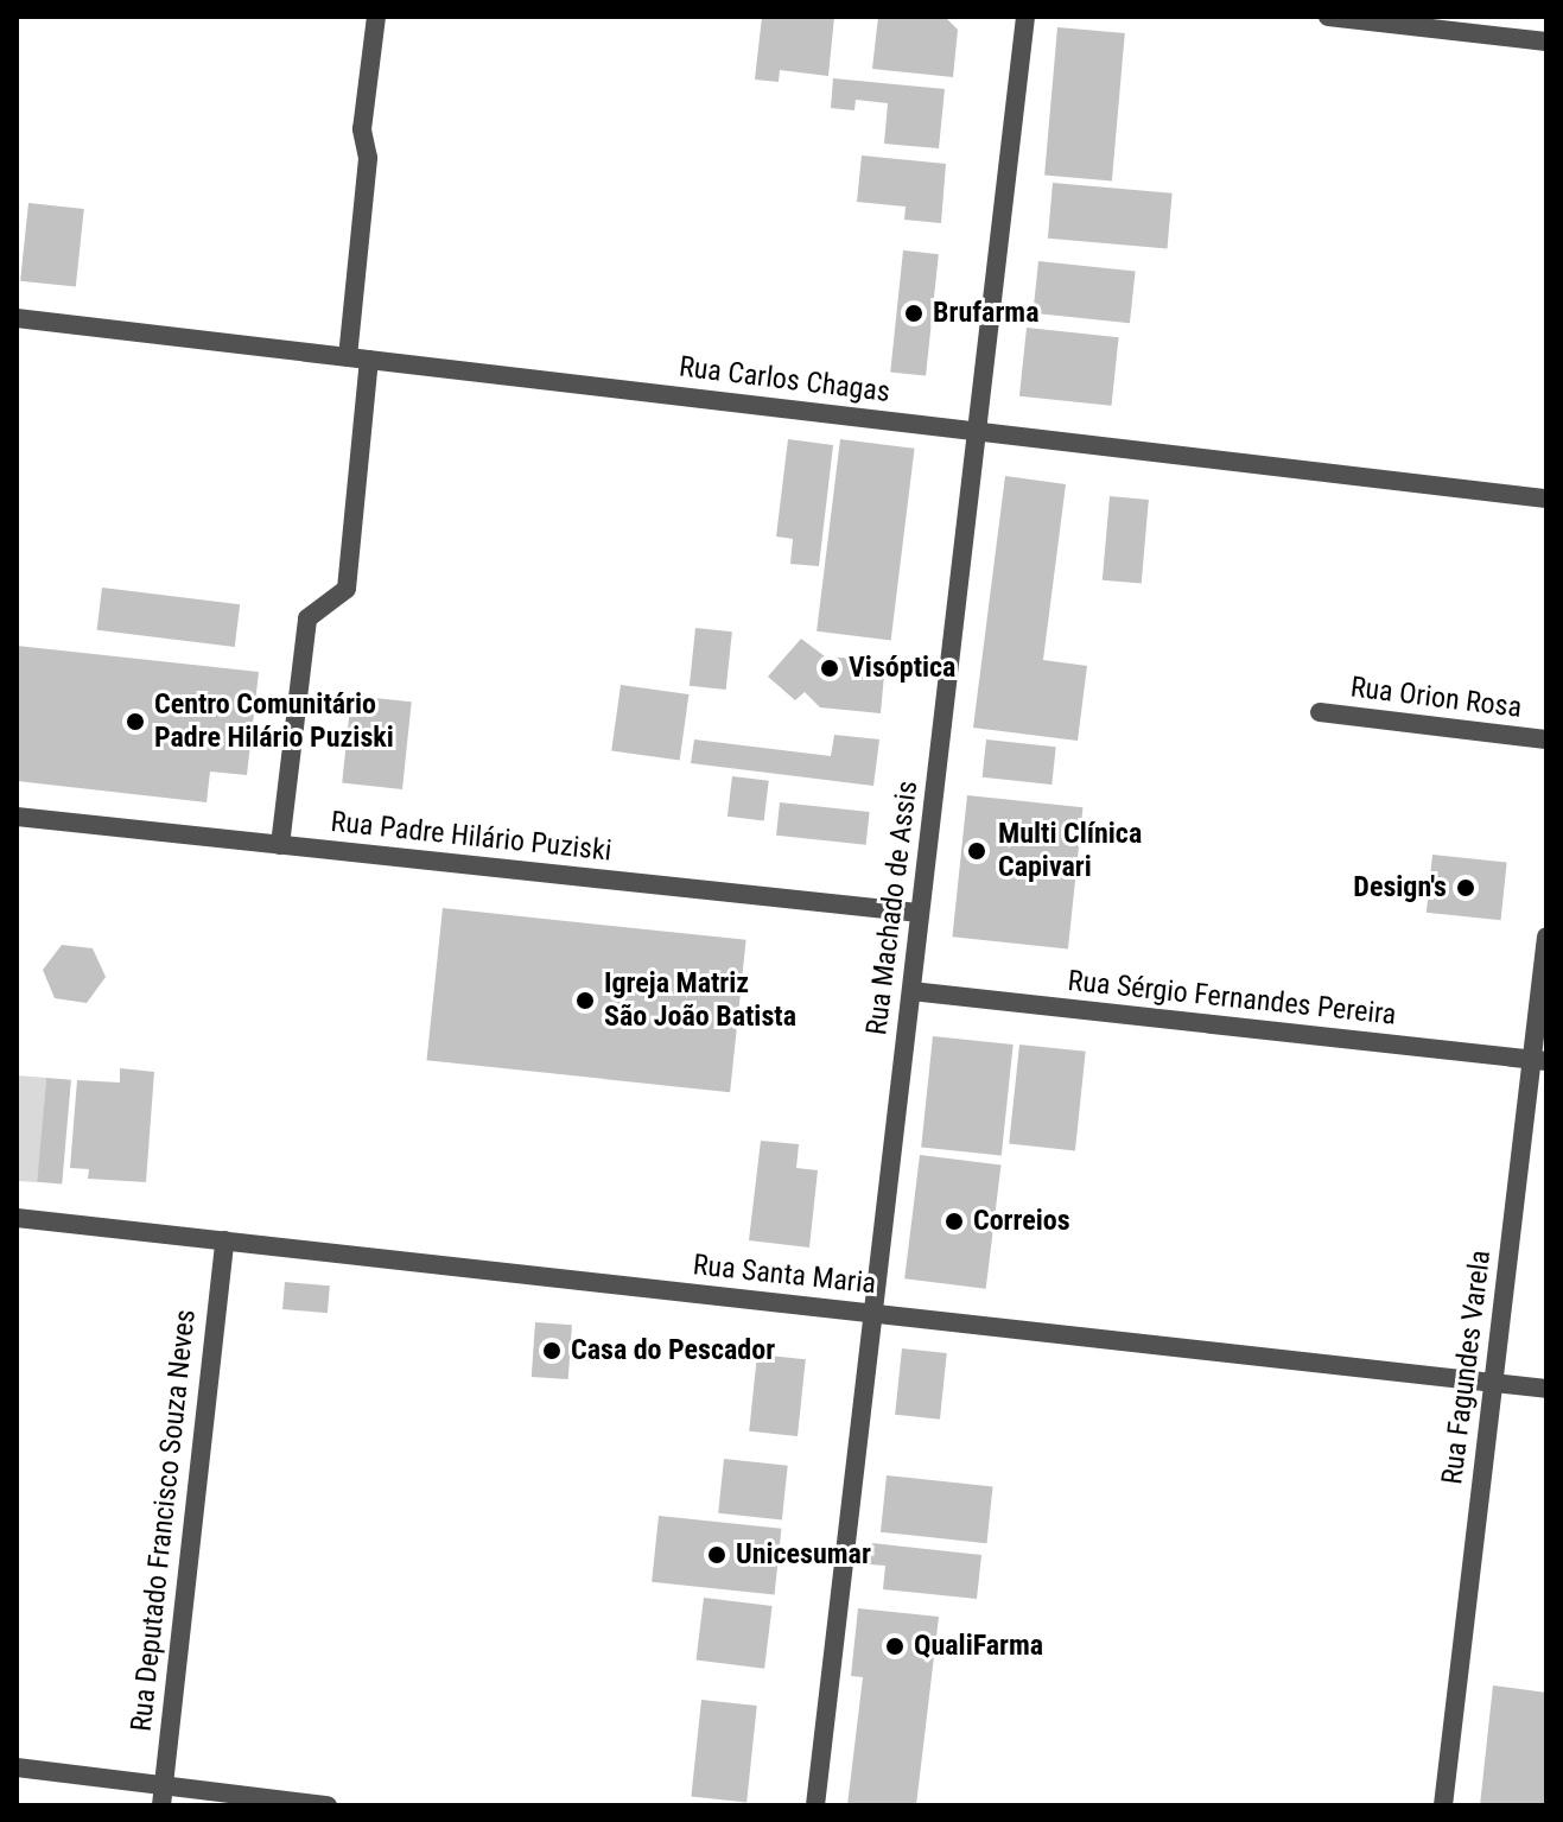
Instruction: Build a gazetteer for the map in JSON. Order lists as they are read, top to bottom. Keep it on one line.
{"streets":{"street":["Rua Carlos Chagas","Rua Orion Rosa","Rua Padre Hilário Puziski","Rua Machado de Assis","Rua Sérgio Fernandes Pereira","Rua Santa Maria","Rua Fagundes Varela","Rua Deputado Francisco Souza Neves"]},"crossings":[["Rua Carlos Chagas","Rua Machado de Assis"],["Rua Padre Hilário Puziski","Rua Machado de Assis"],["Rua Machado de Assis","Rua Sérgio Fernandes Pereira"],["Rua Machado de Assis","Rua Santa Maria"],["Rua Sérgio Fernandes Pereira","Rua Fagundes Varela"],["Rua Santa Maria","Rua Fagundes Varela"],["Rua Santa Maria","Rua Deputado Francisco Souza Neves"]],"places":["Brufarma","Visóptica","Centro Comunitário Padre Hilário Puziski","Multi Clínica Capivari","Design's","Igreja Matriz São João Batista","Correios","Casa do Pescador","Unicesumar","QualiFarma"]}
